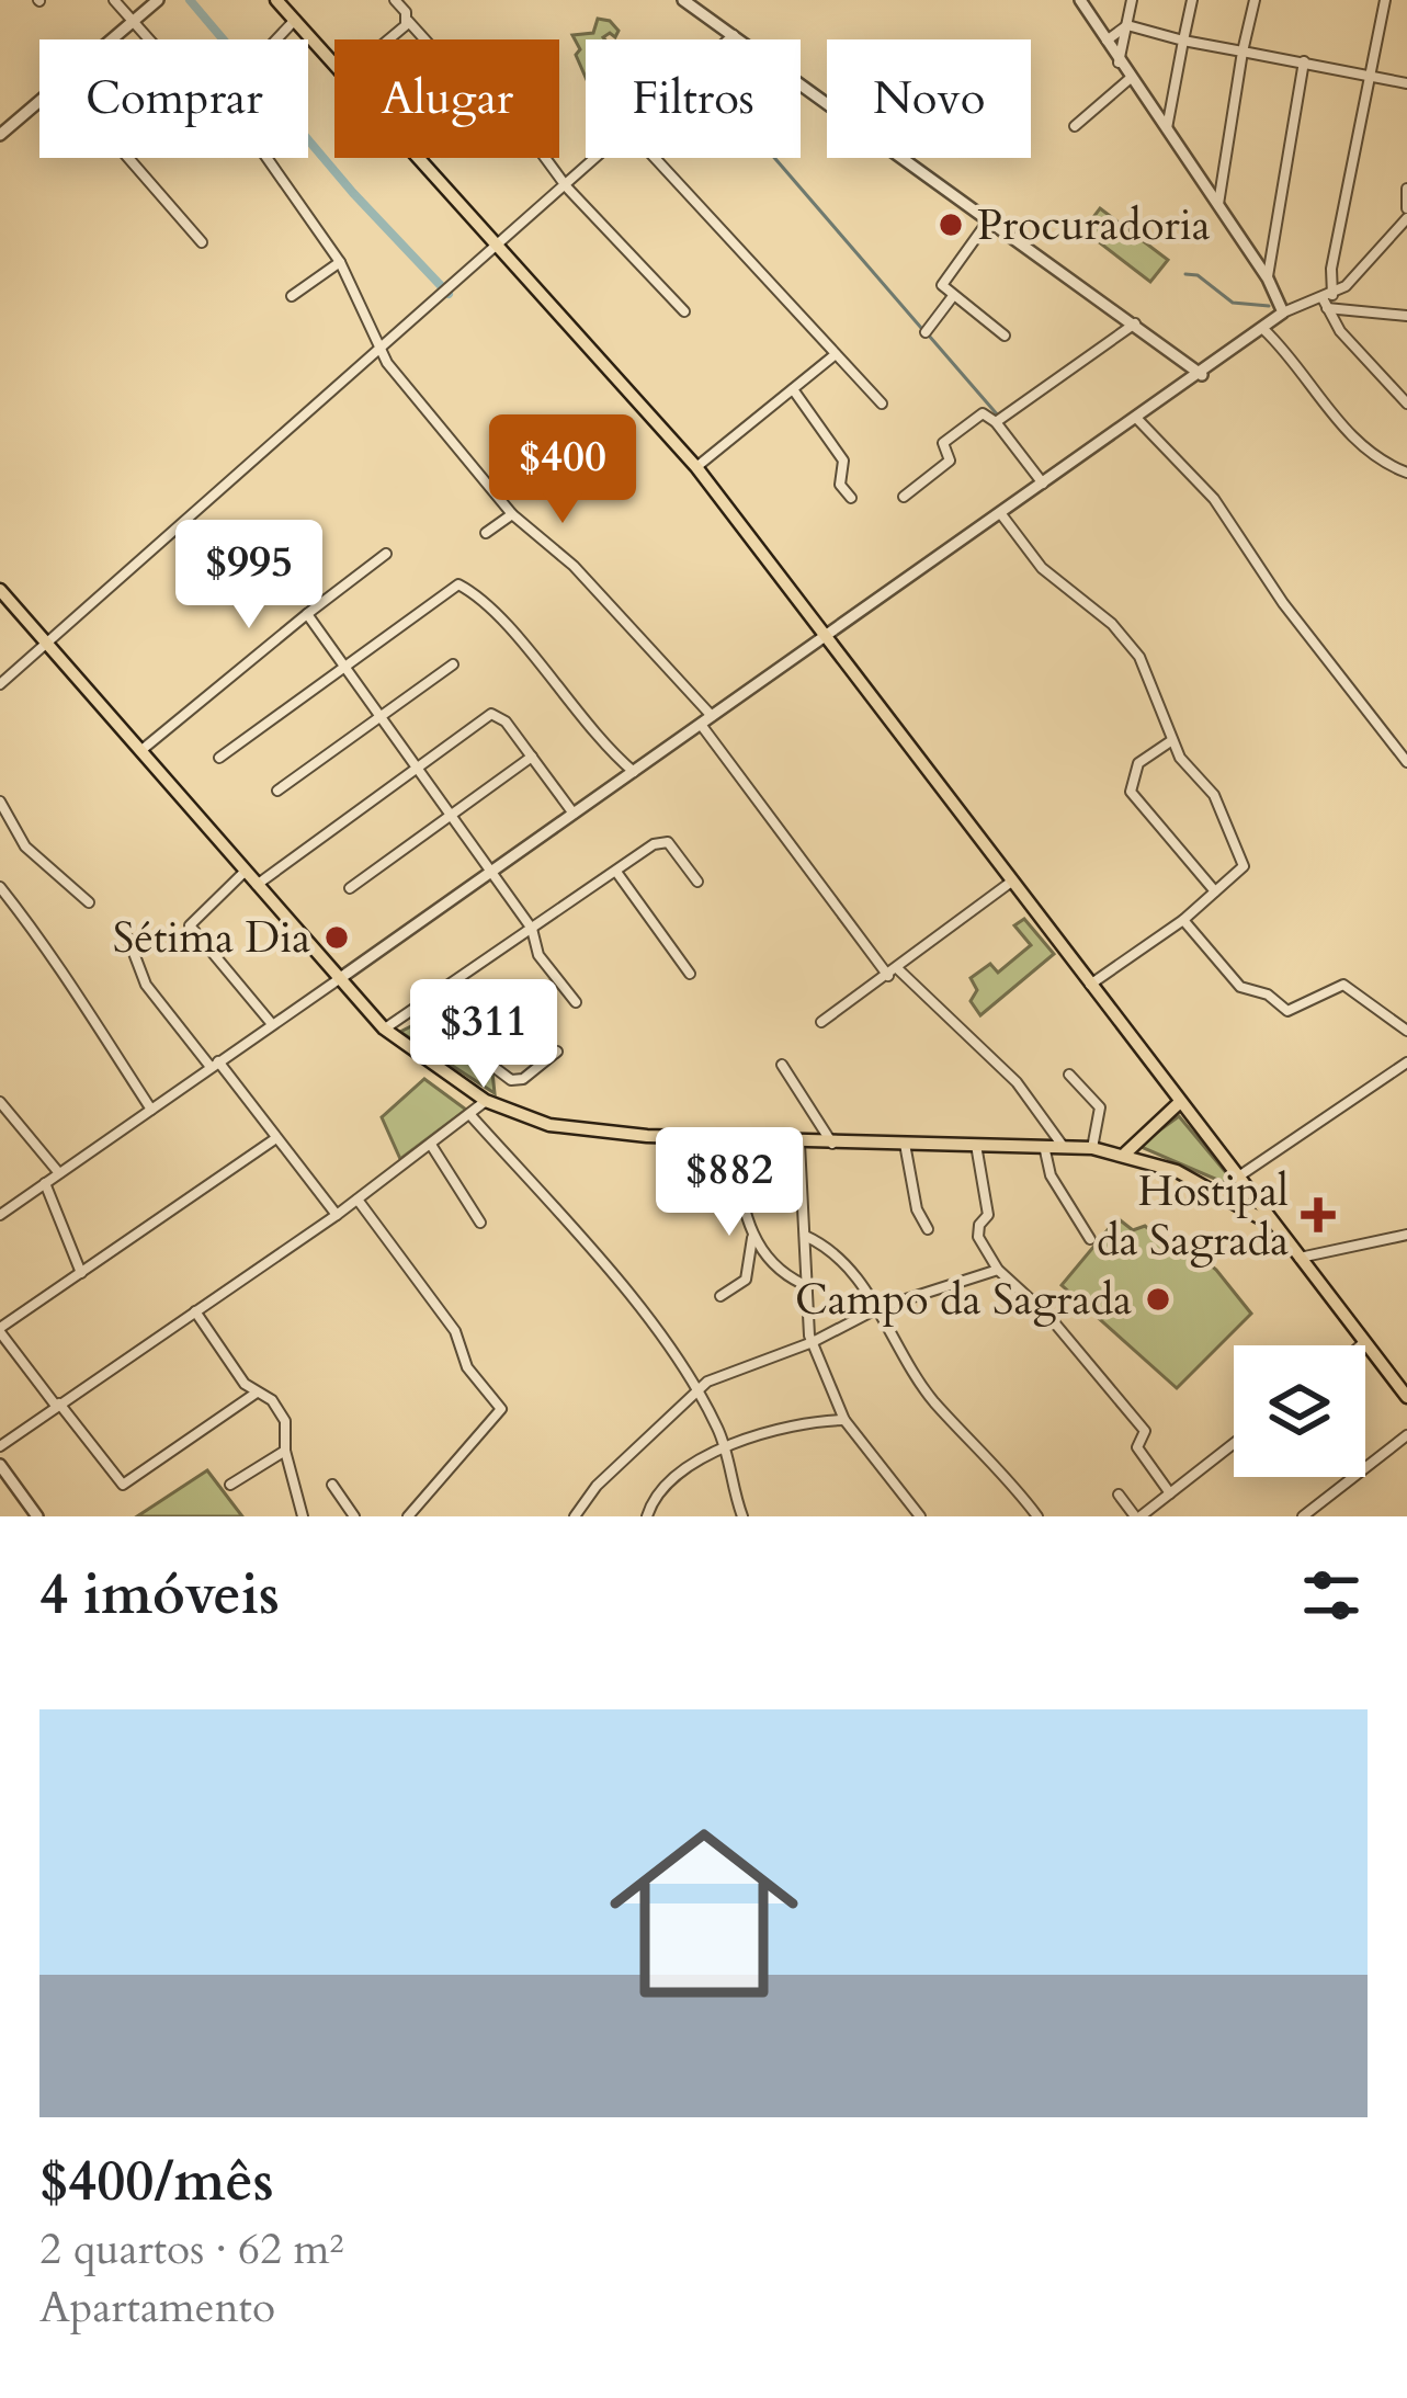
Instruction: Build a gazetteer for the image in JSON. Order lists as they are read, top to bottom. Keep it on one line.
{"places":{"other":["Procuradoria","Sétima Dia","Campo da Sagrada"],"health":["Hostipal da Sagrada"]},"page":{"chip":["Comprar","Alugar","Filtros","Novo"],"price":["$400","$995","$311","$882"],"heading":"4 imóveis","list":[{"name":"$400/mês","note":"2 quartos · 62 m² · Apartamento"}]}}
